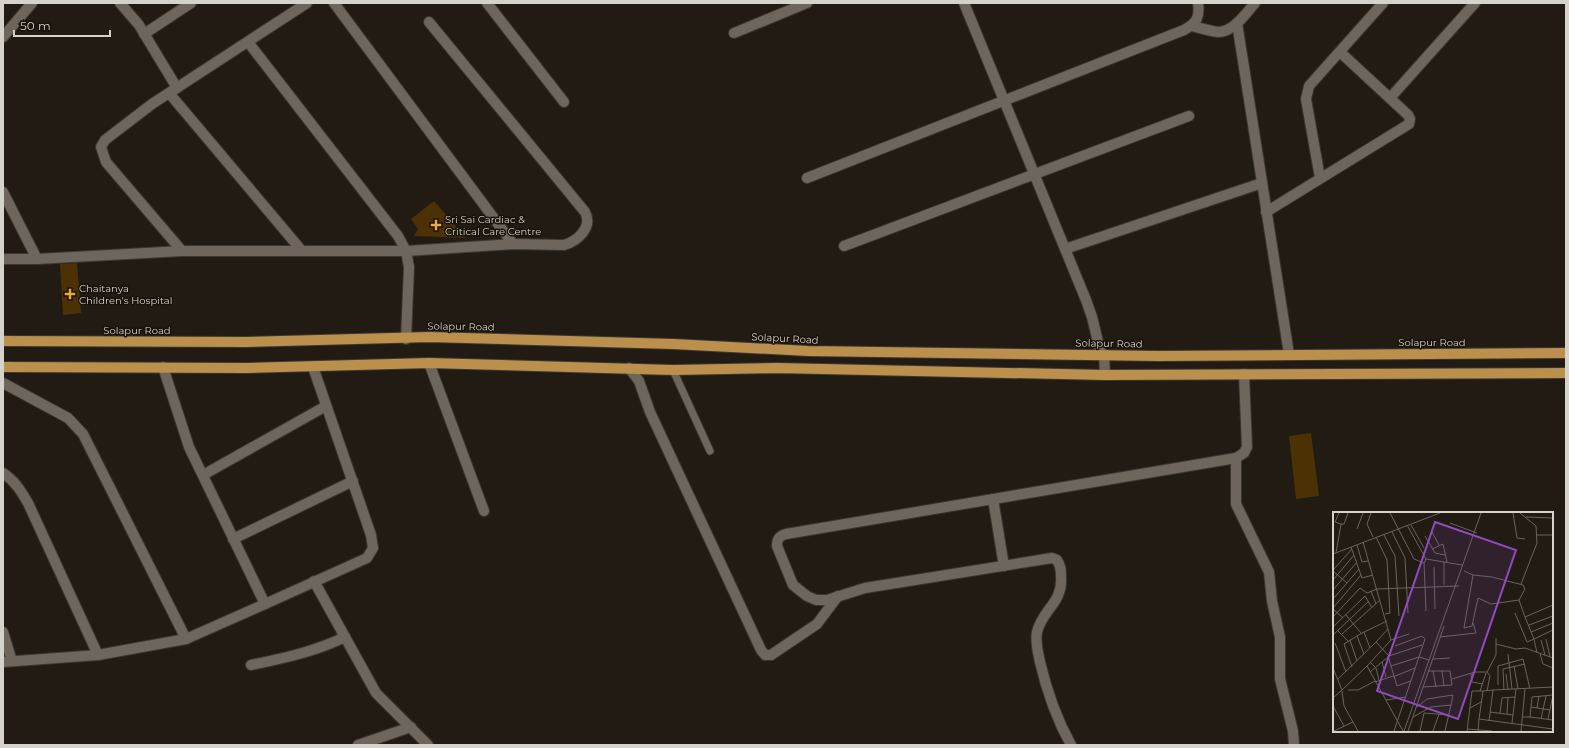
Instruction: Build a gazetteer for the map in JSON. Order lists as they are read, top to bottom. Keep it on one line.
{"streets":{"main road":["Solapur Road"]},"places":{"health":["Sri Sai Cardiac & Critical Care Centre","Chaitanya Children's Hospital"]},"scale_bar":"50 m"}
